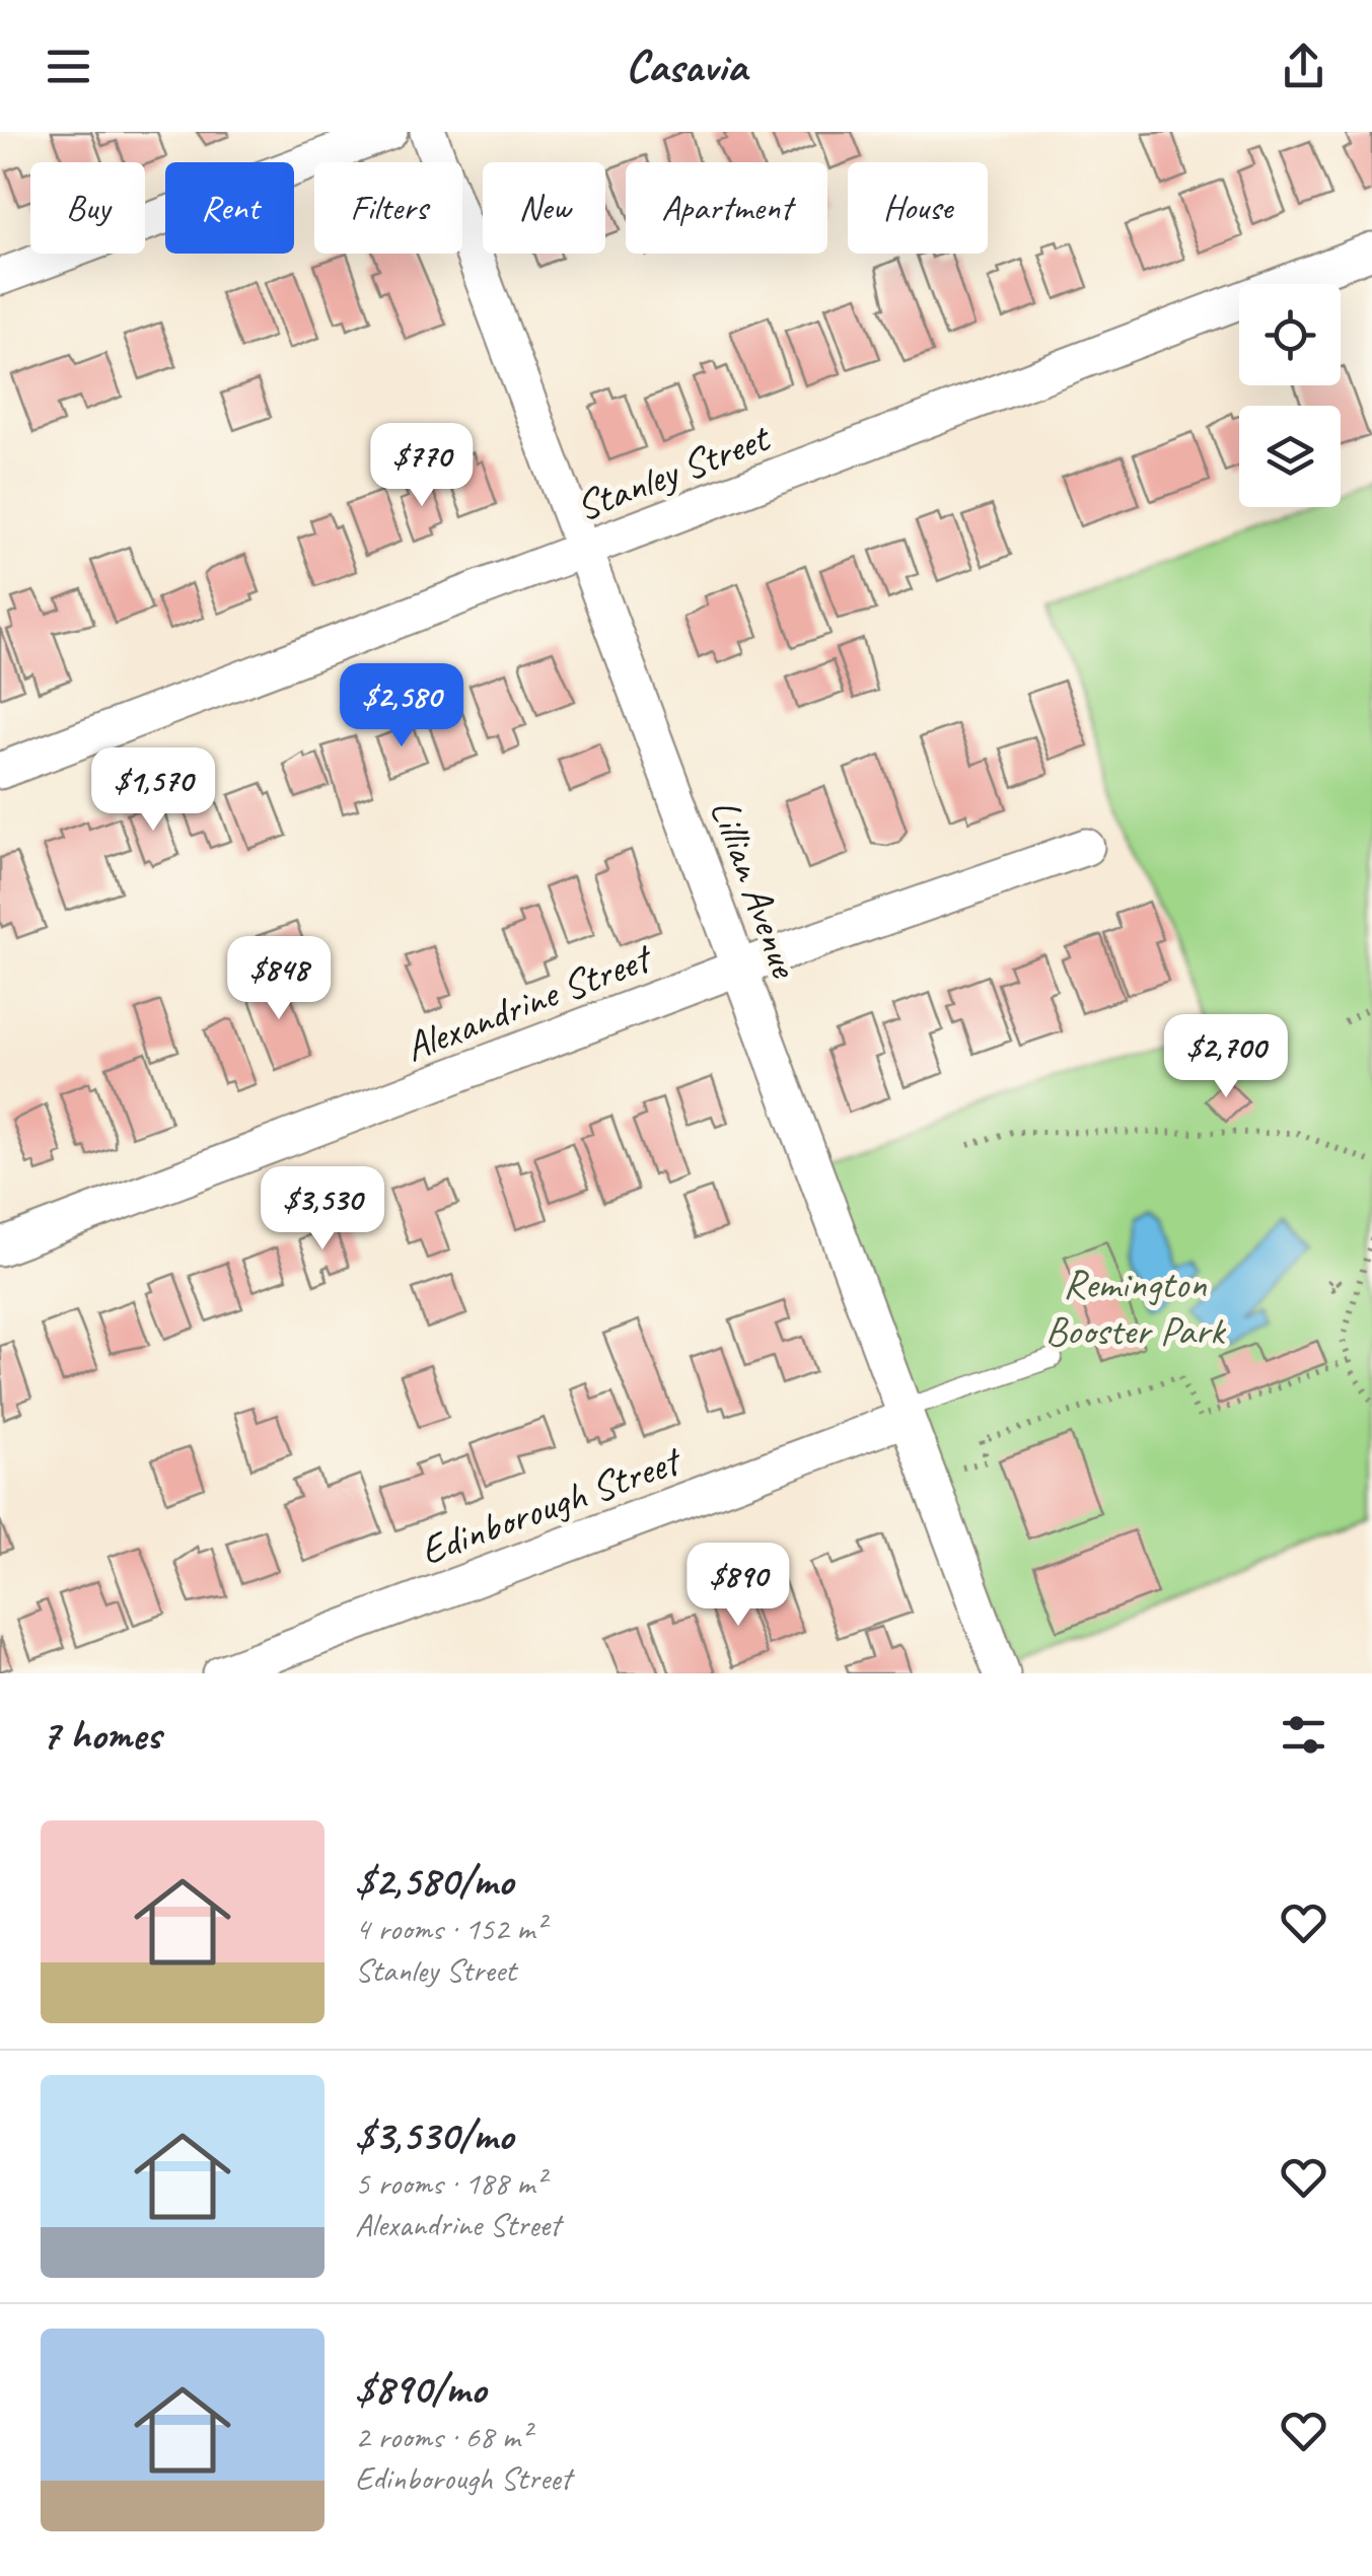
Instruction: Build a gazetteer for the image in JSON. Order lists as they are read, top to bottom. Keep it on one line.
{"streets":{"street":["Stanley Street","Lillian Avenue","Alexandrine Street","Edinborough Street"]},"crossings":[["Stanley Street","Lillian Avenue"],["Lillian Avenue","Alexandrine Street"],["Lillian Avenue","Edinborough Street"]],"parks":["Remington Booster Park"],"page":{"header":"Casavia","chip":["Buy","Rent","Filters","New","Apartment","House"],"price":["$770","$2,580","$1,570","$848","$2,700","$3,530","$890"],"heading":"7 homes","list":[{"name":"$2,580/mo","note":"4 rooms · 152 m² · Stanley Street"},{"name":"$3,530/mo","note":"5 rooms · 188 m² · Alexandrine Street"},{"name":"$890/mo","note":"2 rooms · 68 m² · Edinborough Street"}]}}
